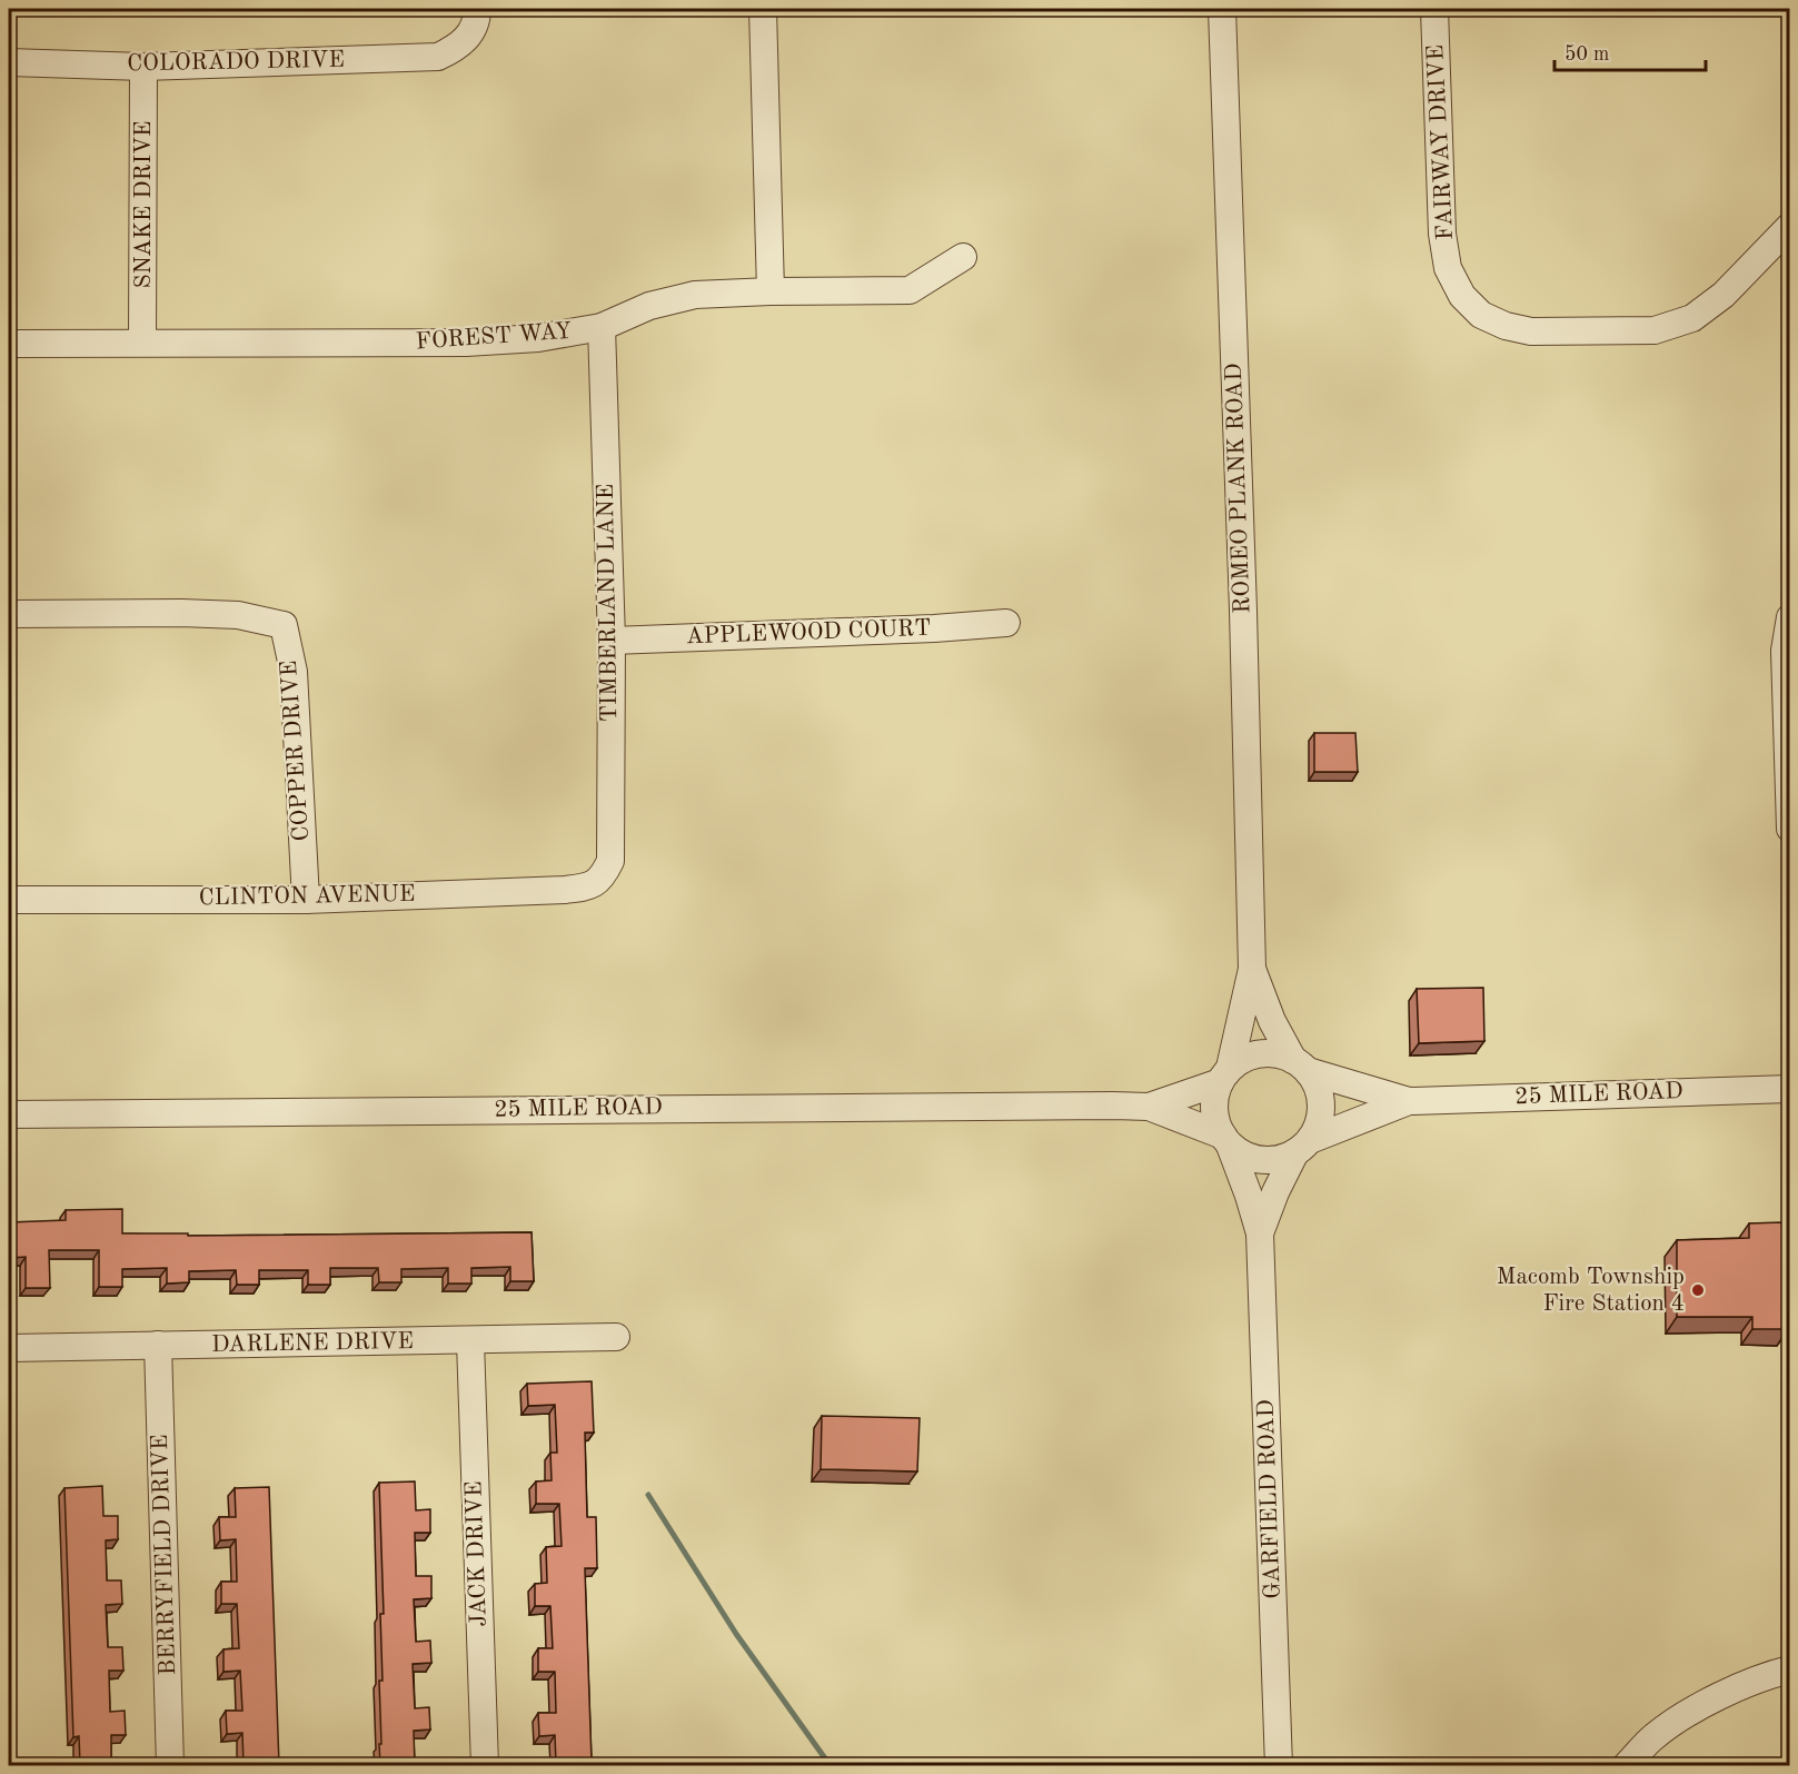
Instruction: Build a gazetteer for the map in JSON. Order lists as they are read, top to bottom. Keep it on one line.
{"streets":{"street":["COLORADO DRIVE","FAIRWAY DRIVE","SNAKE DRIVE","FOREST WAY","ROMEO PLANK ROAD","TIMBERLAND LANE","APPLEWOOD COURT","COPPER DRIVE","CLINTON AVENUE","25 MILE ROAD","DARLENE DRIVE","GARFIELD ROAD","JACK DRIVE","BERRYFIELD DRIVE"]},"crossings":[["COLORADO DRIVE","SNAKE DRIVE"],["SNAKE DRIVE","FOREST WAY"],["FOREST WAY","TIMBERLAND LANE"],["ROMEO PLANK ROAD","25 MILE ROAD"],["ROMEO PLANK ROAD","GARFIELD ROAD"],["TIMBERLAND LANE","APPLEWOOD COURT"],["TIMBERLAND LANE","CLINTON AVENUE"],["COPPER DRIVE","CLINTON AVENUE"],["25 MILE ROAD","GARFIELD ROAD"],["DARLENE DRIVE","JACK DRIVE"],["DARLENE DRIVE","BERRYFIELD DRIVE"]],"places":["Macomb Township Fire Station 4"],"scale_bar":"50 m"}
